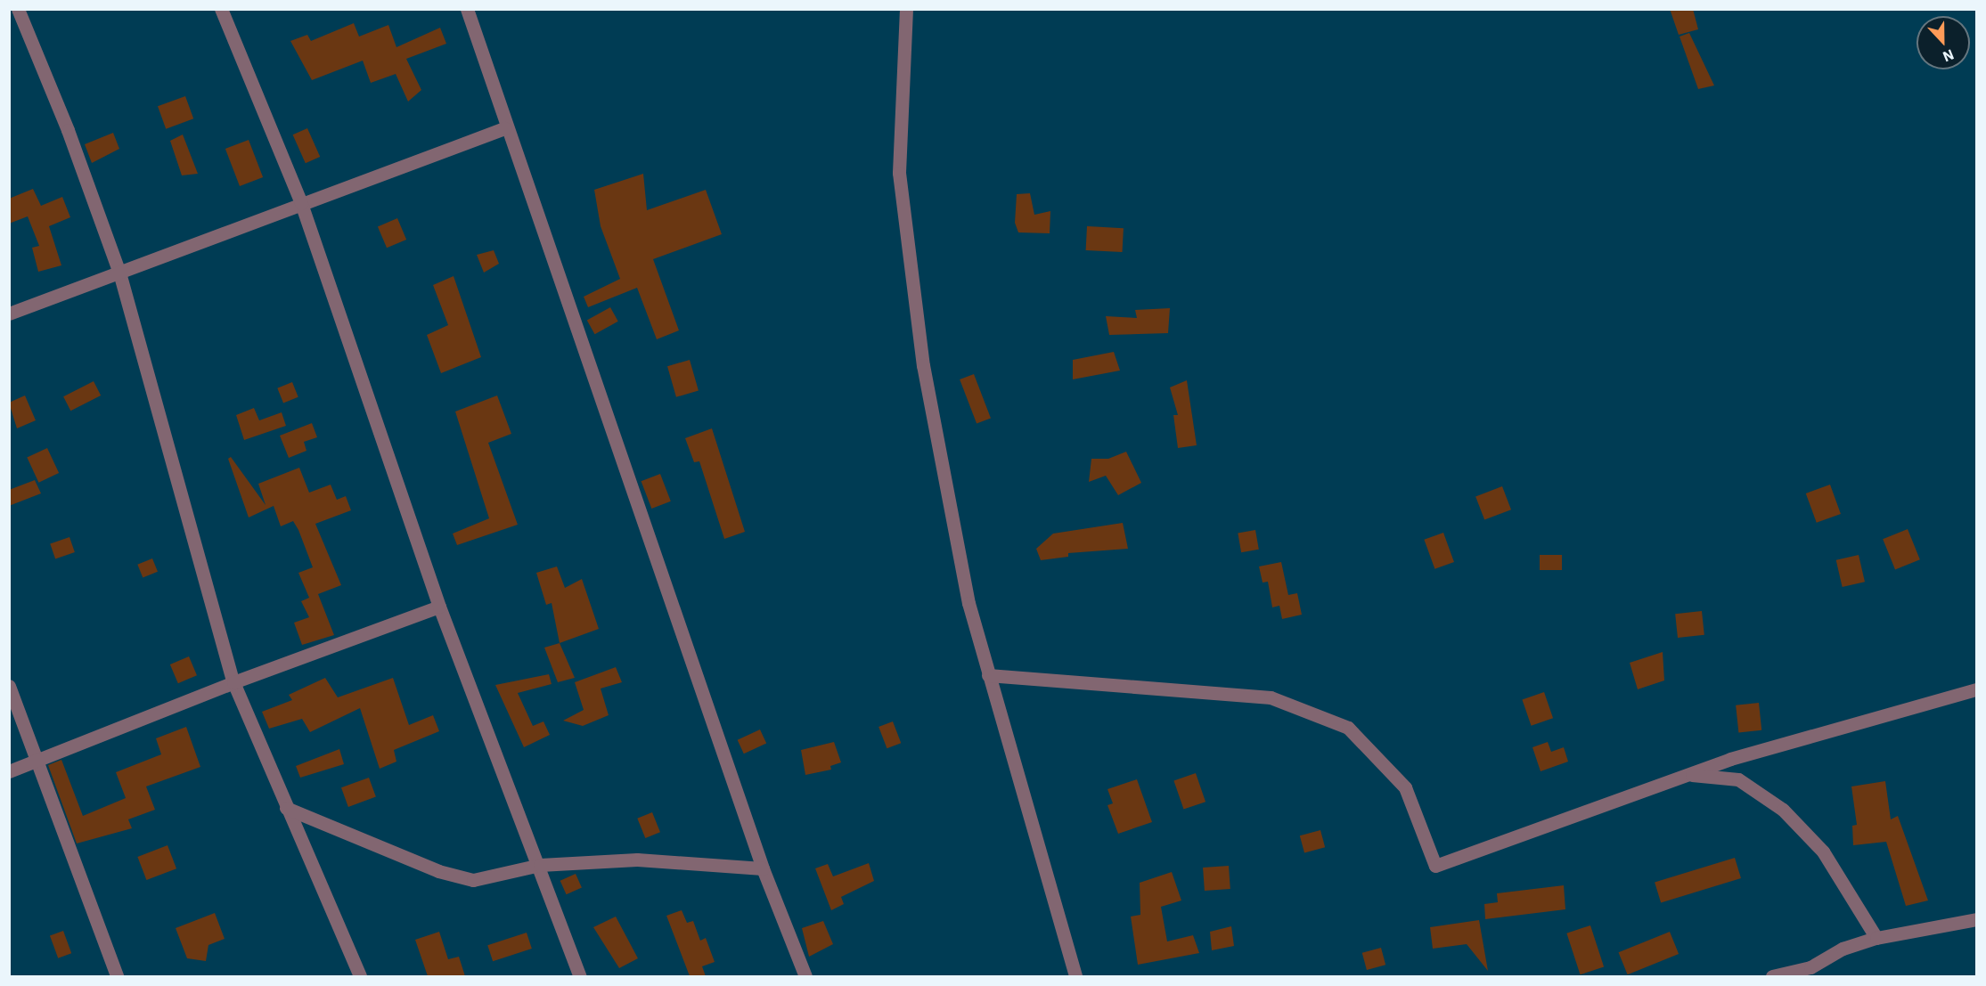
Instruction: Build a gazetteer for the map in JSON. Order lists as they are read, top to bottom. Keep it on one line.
{"north":"bottom"}
